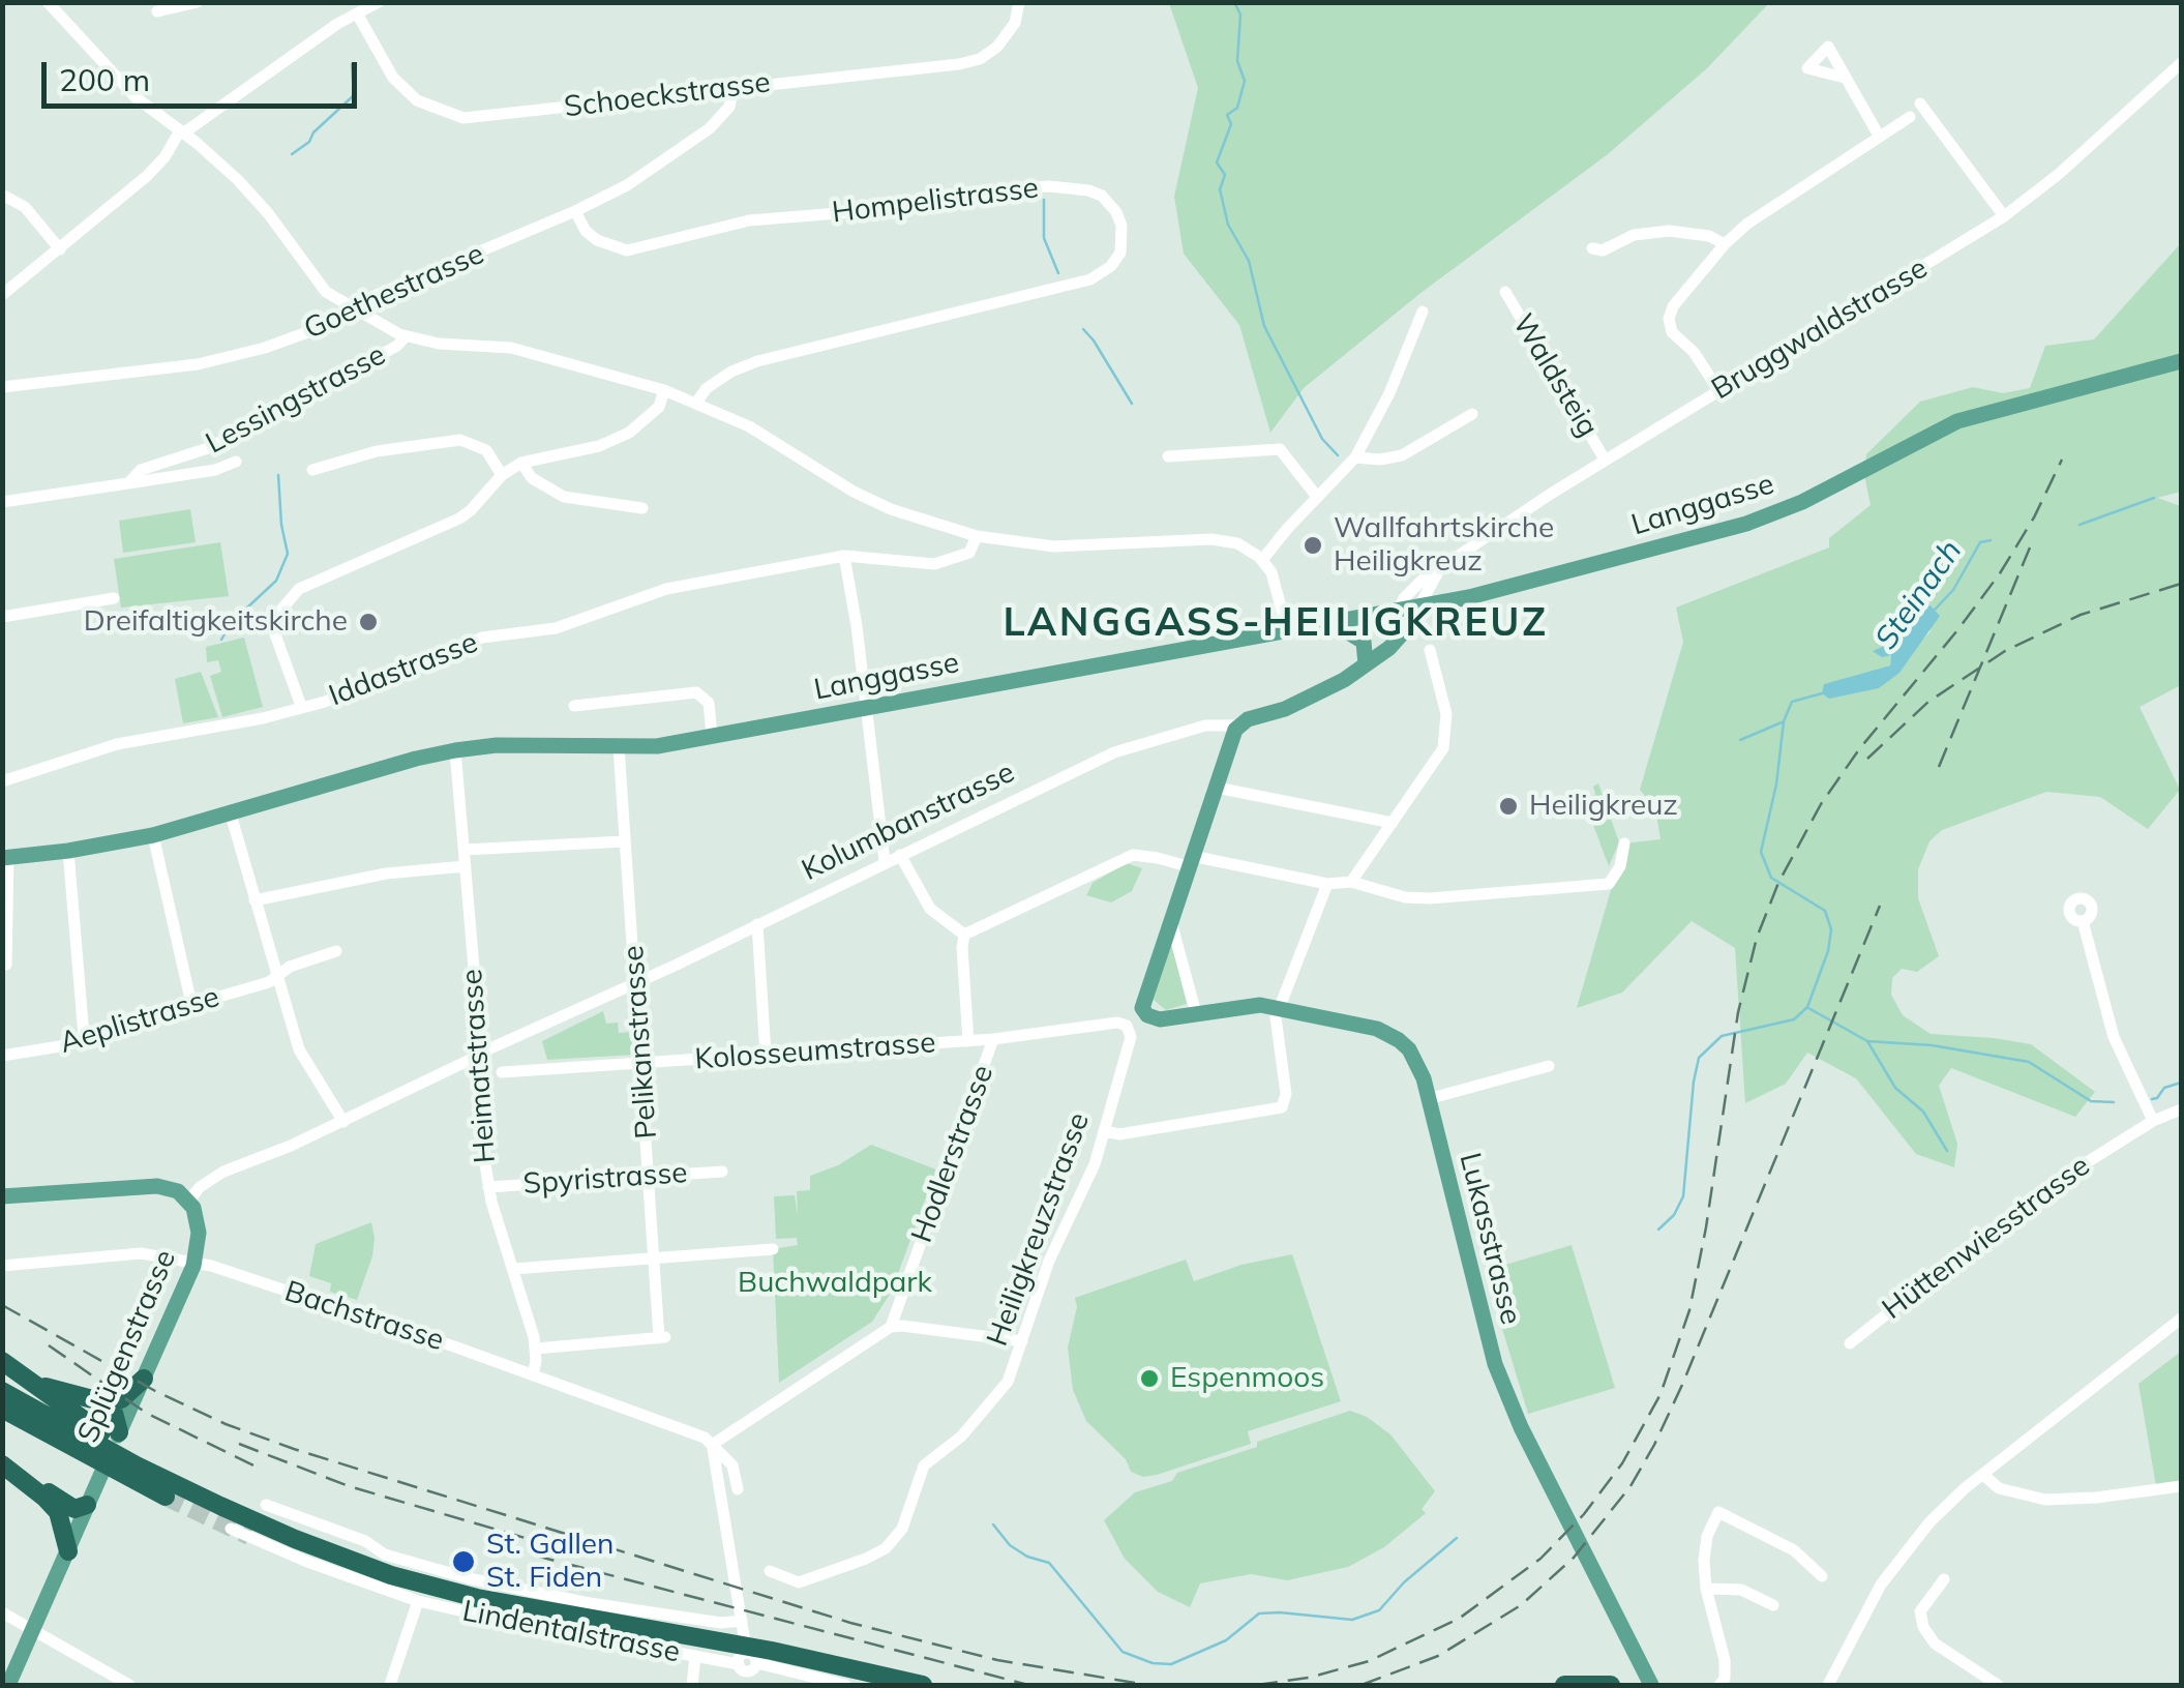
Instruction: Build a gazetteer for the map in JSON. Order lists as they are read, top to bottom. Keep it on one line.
{"streets":{"main road":["Langgasse","Kolumbanstrasse","Lukasstrasse","Splügenstrasse"],"street":["Schoeckstrasse","Hompelistrasse","Goethestrasse","Bruggwaldstrasse","Waldsteig","Lessingstrasse","Iddastrasse","Aeplistrasse","Pelikanstrasse","Kolosseumstrasse","Heimatstrasse","Hodlerstrasse","Spyristrasse","Heiligkreuzstrasse","Hüttenwiesstrasse","Bachstrasse","Lindentalstrasse"]},"crossings":[["Schoeckstrasse","Goethestrasse"],["Hompelistrasse","Goethestrasse"],["Bruggwaldstrasse","Waldsteig"],["Bruggwaldstrasse","Langgasse"],["Bruggwaldstrasse","Kolumbanstrasse"],["Langgasse","Kolumbanstrasse"],["Langgasse","Pelikanstrasse"],["Langgasse","Heimatstrasse"],["Kolumbanstrasse","Pelikanstrasse"],["Kolumbanstrasse","Heimatstrasse"],["Kolumbanstrasse","Splügenstrasse"],["Pelikanstrasse","Kolosseumstrasse"],["Pelikanstrasse","Heimatstrasse"],["Pelikanstrasse","Spyristrasse"],["Kolosseumstrasse","Hodlerstrasse"],["Kolosseumstrasse","Heiligkreuzstrasse"],["Heimatstrasse","Spyristrasse"],["Heimatstrasse","Bachstrasse"]],"districts":["LANGGASS-HEILIGKREUZ"],"water":["Steinach"],"parks":["Buchwaldpark"],"places":["Wallfahrtskirche Heiligkreuz","Dreifaltigkeitskirche","Heiligkreuz","Espenmoos","St. Gallen St. Fiden"],"scale_bar":"200 m"}
